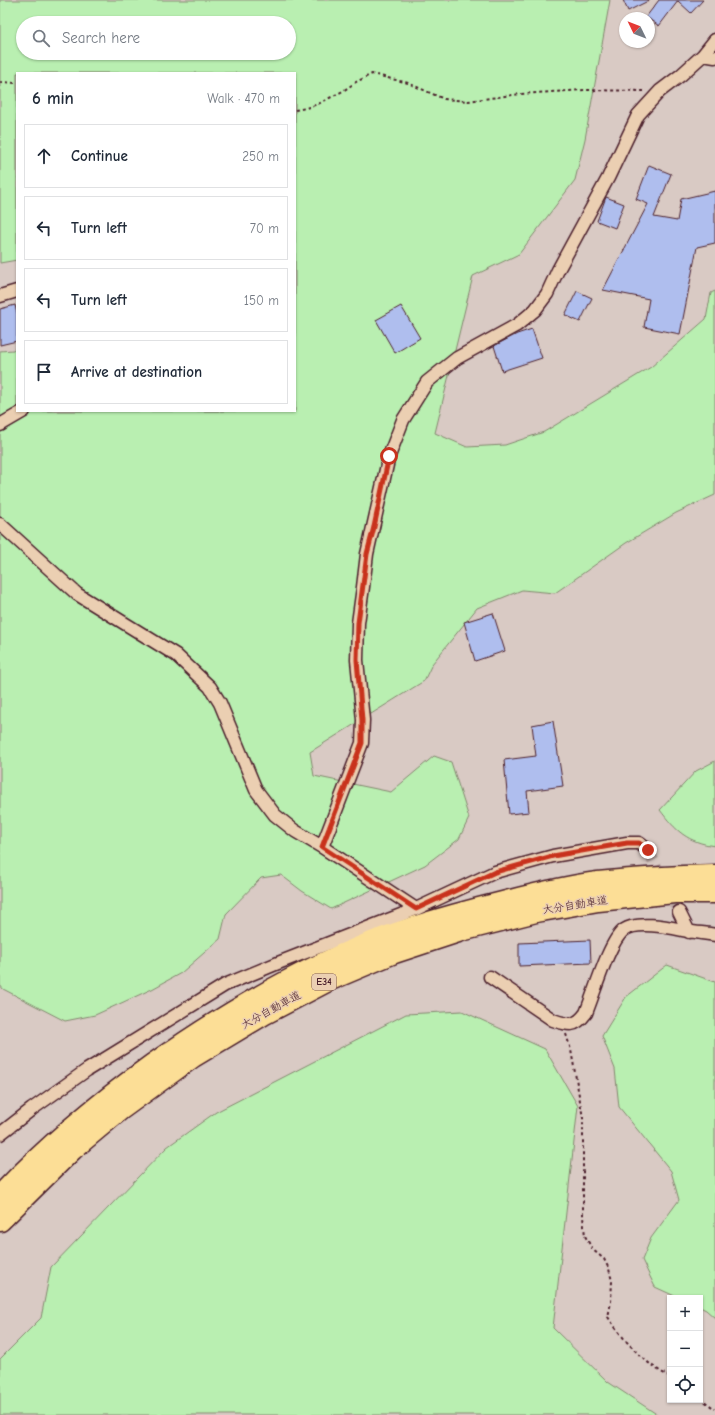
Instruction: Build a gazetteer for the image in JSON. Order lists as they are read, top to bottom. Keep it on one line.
{"streets":{"highway":["大分自動車道","E34"]},"north":"top left","page":{"search":"Search here","heading":["6 min","Walk · 470 m"],"list":[["Continue","250 m"],["Turn left","70 m"],["Turn left","150 m"],"Arrive at destination"],"map_buttons":["+","−"]}}
